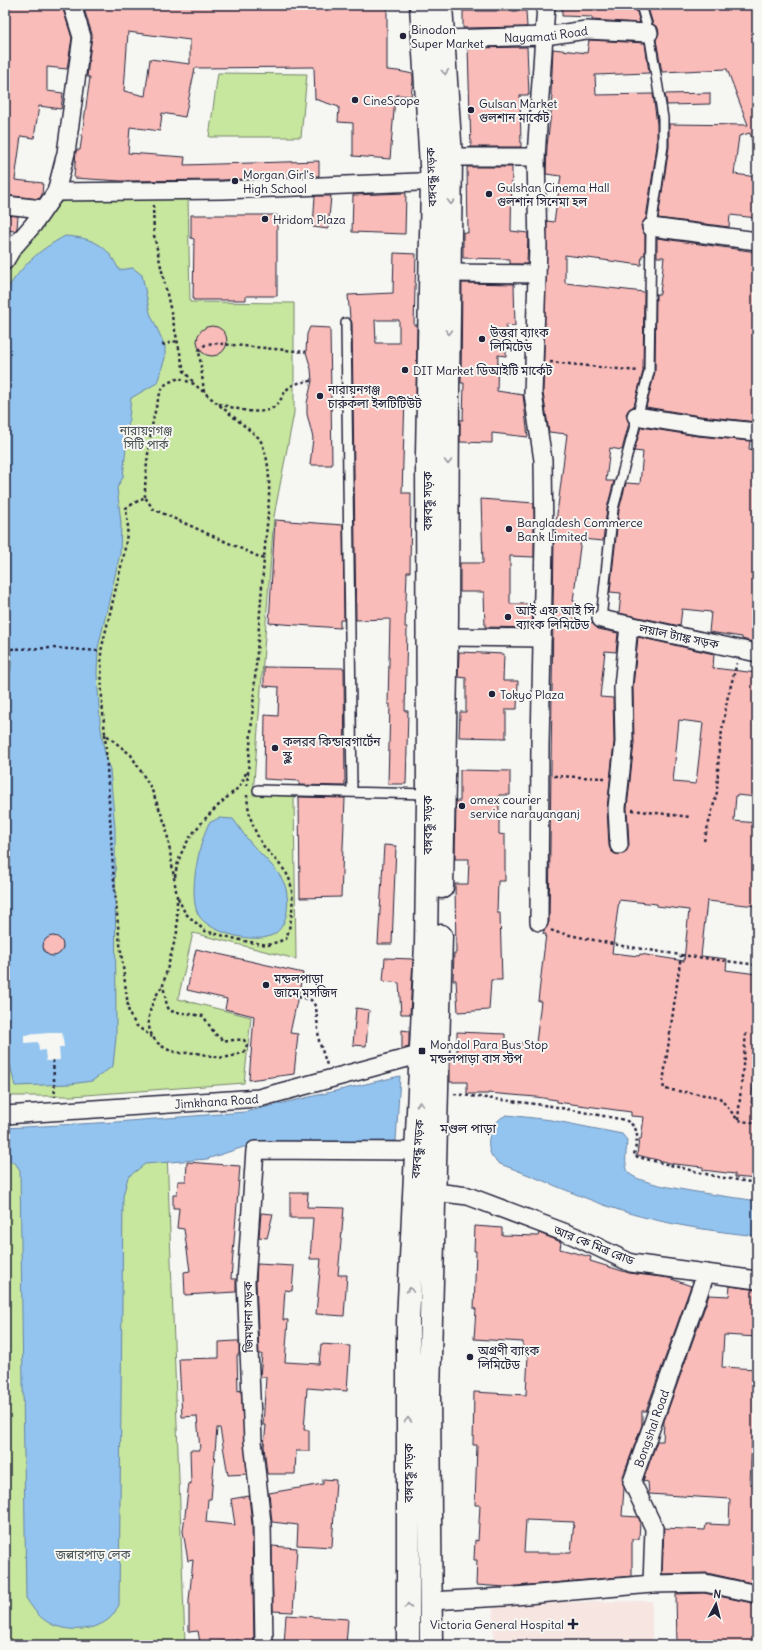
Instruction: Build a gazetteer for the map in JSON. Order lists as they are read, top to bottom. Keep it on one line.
{"streets":{"main road":["বঙ্গবন্ধু সড়ক"],"street":["Nayamati Road","লয়াল ট্যাঙ্ক সড়ক","Jimkhana Road","আর কে মিত্র রোড","জিমখানা সড়ক","Bongshal Road"]},"crossings":[["Nayamati Road","বঙ্গবন্ধু সড়ক"],["বঙ্গবন্ধু সড়ক","Jimkhana Road"],["বঙ্গবন্ধু সড়ক","আর কে মিত্র রোড"],["বঙ্গবন্ধু সড়ক","জিমখানা সড়ক"],["আর কে মিত্র রোড","Bongshal Road"]],"districts":["মণ্ডল পাড়া"],"parks":["নারায়ণগঞ্জ সিটি পার্ক","জল্লারপাড় লেক"],"places":{"other":["Binodon Super Market","CineScope","Gulsan Market গুলশান মার্কেট","Morgan Girl's High School","Gulshan Cinema Hall গুলশান সিনেমা হল","Hridom Plaza","উত্তরা ব্যাংক লিমিটেড","DIT Market ডিআইটি মার্কেট","নারায়নগঞ্জ চারুকলা ইন্সটিটিউট","Bangladesh Commerce Bank Limited","আই এফ আই সি ব্যাংক লিমিটেড","Tokyo Plaza","কলরব কিন্ডারগার্টেন স্কুল","omex courier service narayanganj","মন্ডলপাড়া জামে মসজিদ","অগ্রণী ব্যাংক লিমিটেড"],"transit":["Mondol Para Bus Stop মন্ডলপাড়া বাস স্টপ"],"health":["Victoria General Hospital"]},"north":"top"}
